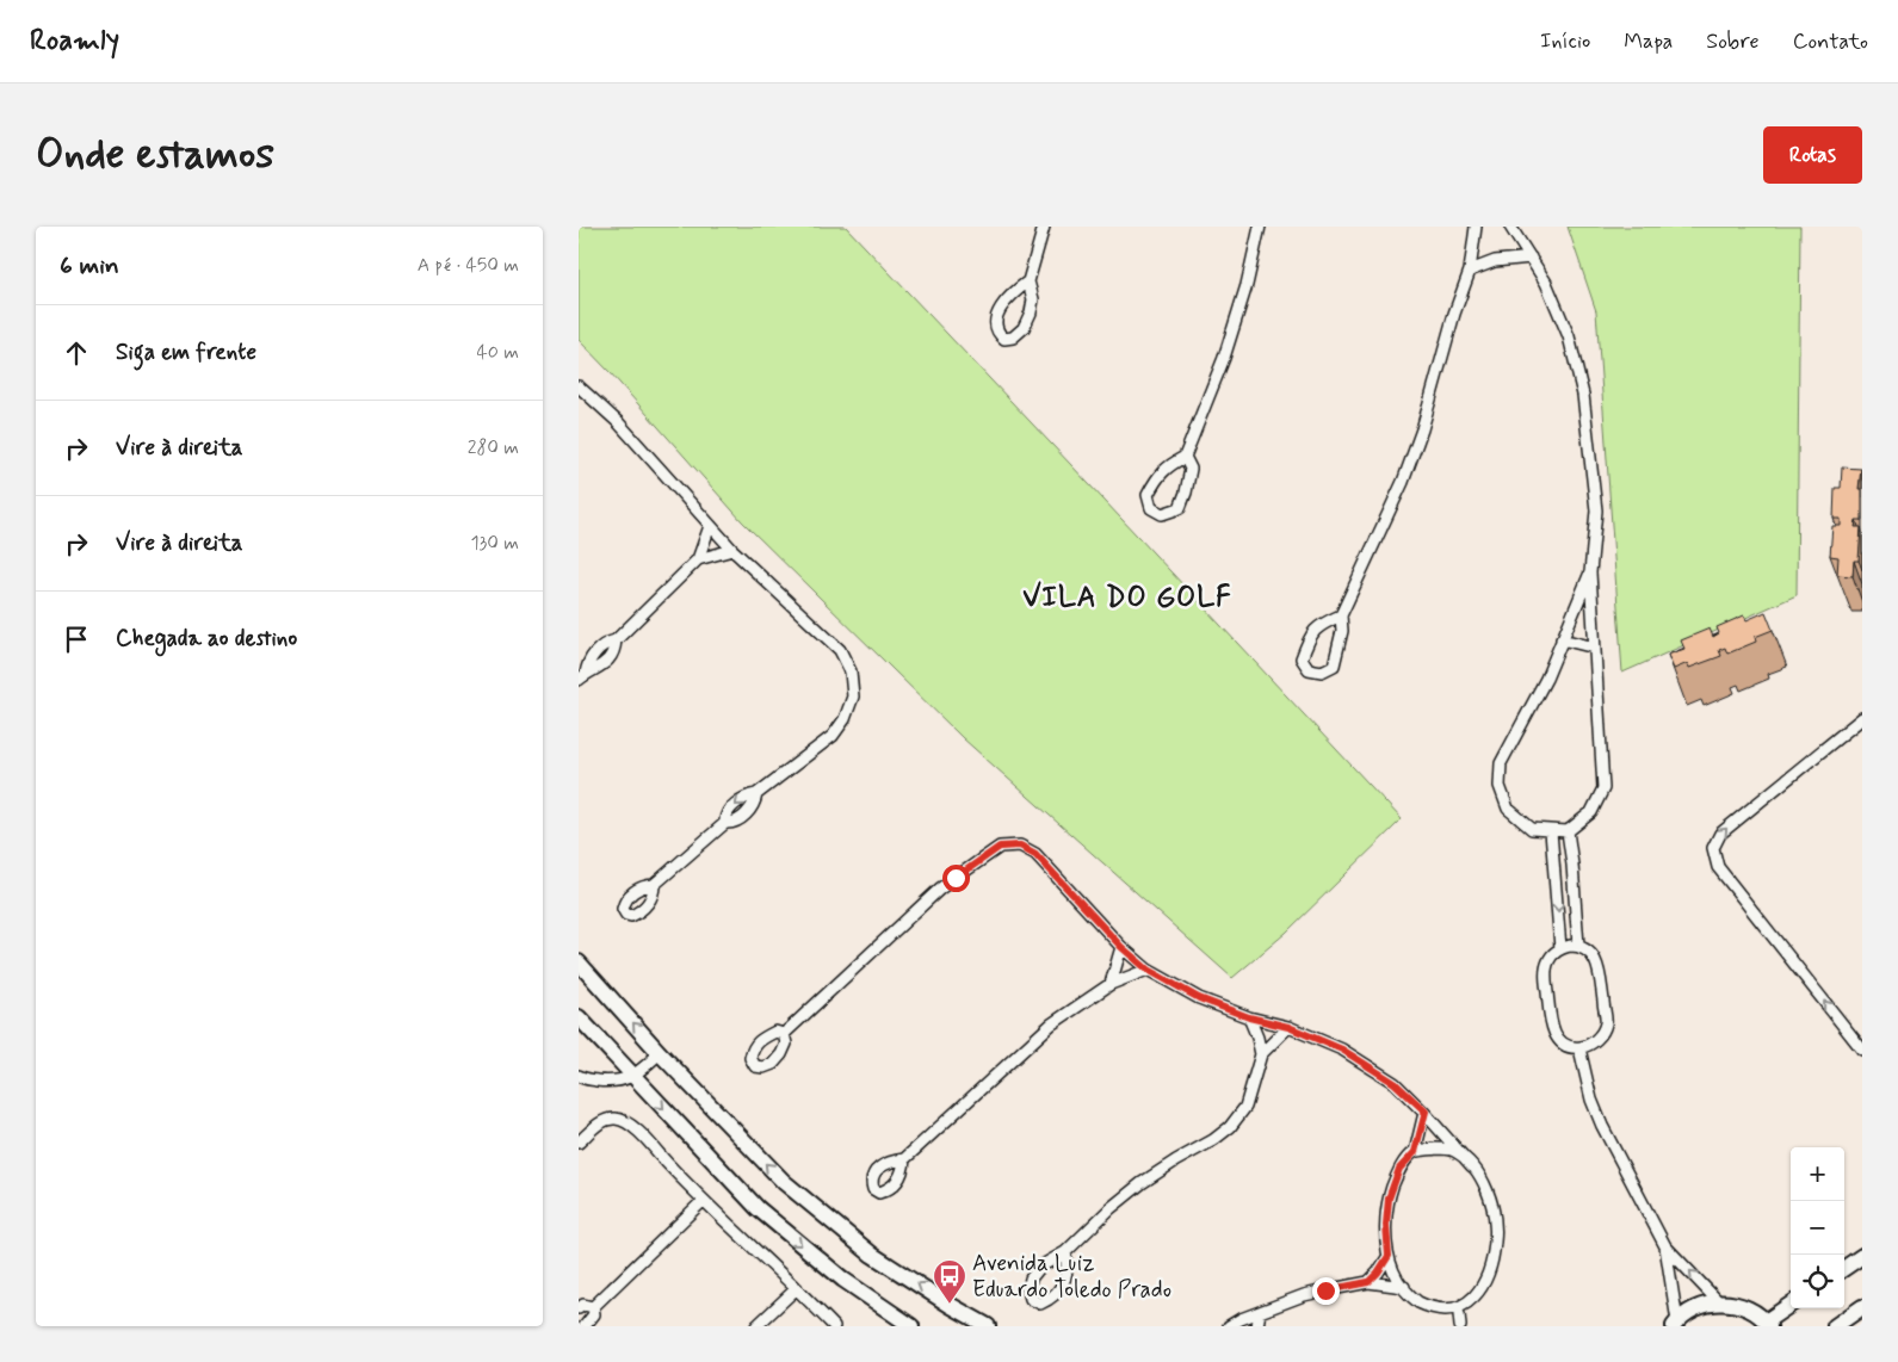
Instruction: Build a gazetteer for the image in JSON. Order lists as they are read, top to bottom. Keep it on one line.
{"districts":["VILA DO GOLF"],"places":{"bus stop":["Avenida Luiz Eduardo Toledo Prado"]},"page":{"header":"Roamly","nav":["Início","Mapa","Sobre","Contato"],"buttons":"Rotas","title":"Onde estamos","heading":["6 min","A pé · 450 m"],"list":[["Siga em frente","40 m"],["Vire à direita","280 m"],["Vire à direita","130 m"],"Chegada ao destino"],"map_buttons":["+","−"]}}
